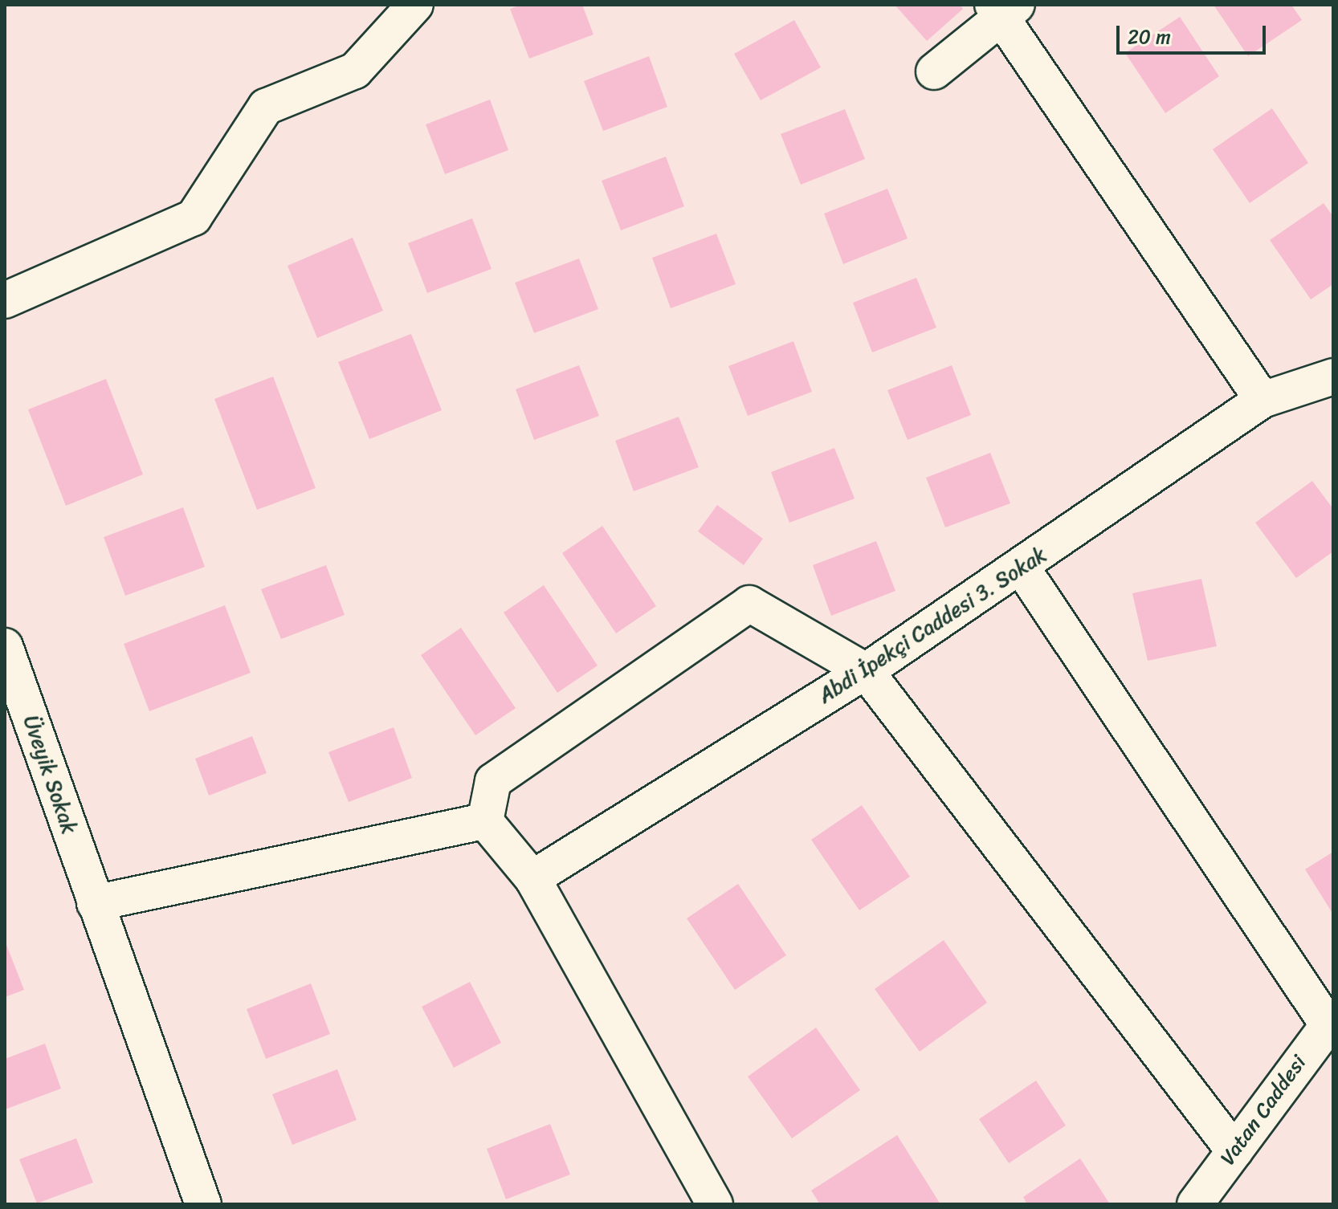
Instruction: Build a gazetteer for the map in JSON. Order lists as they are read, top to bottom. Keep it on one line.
{"streets":{"street":["Abdi İpekçi Caddesi 3. Sokak","Üveyik Sokak","Vatan Caddesi"]},"scale_bar":"20 m"}
